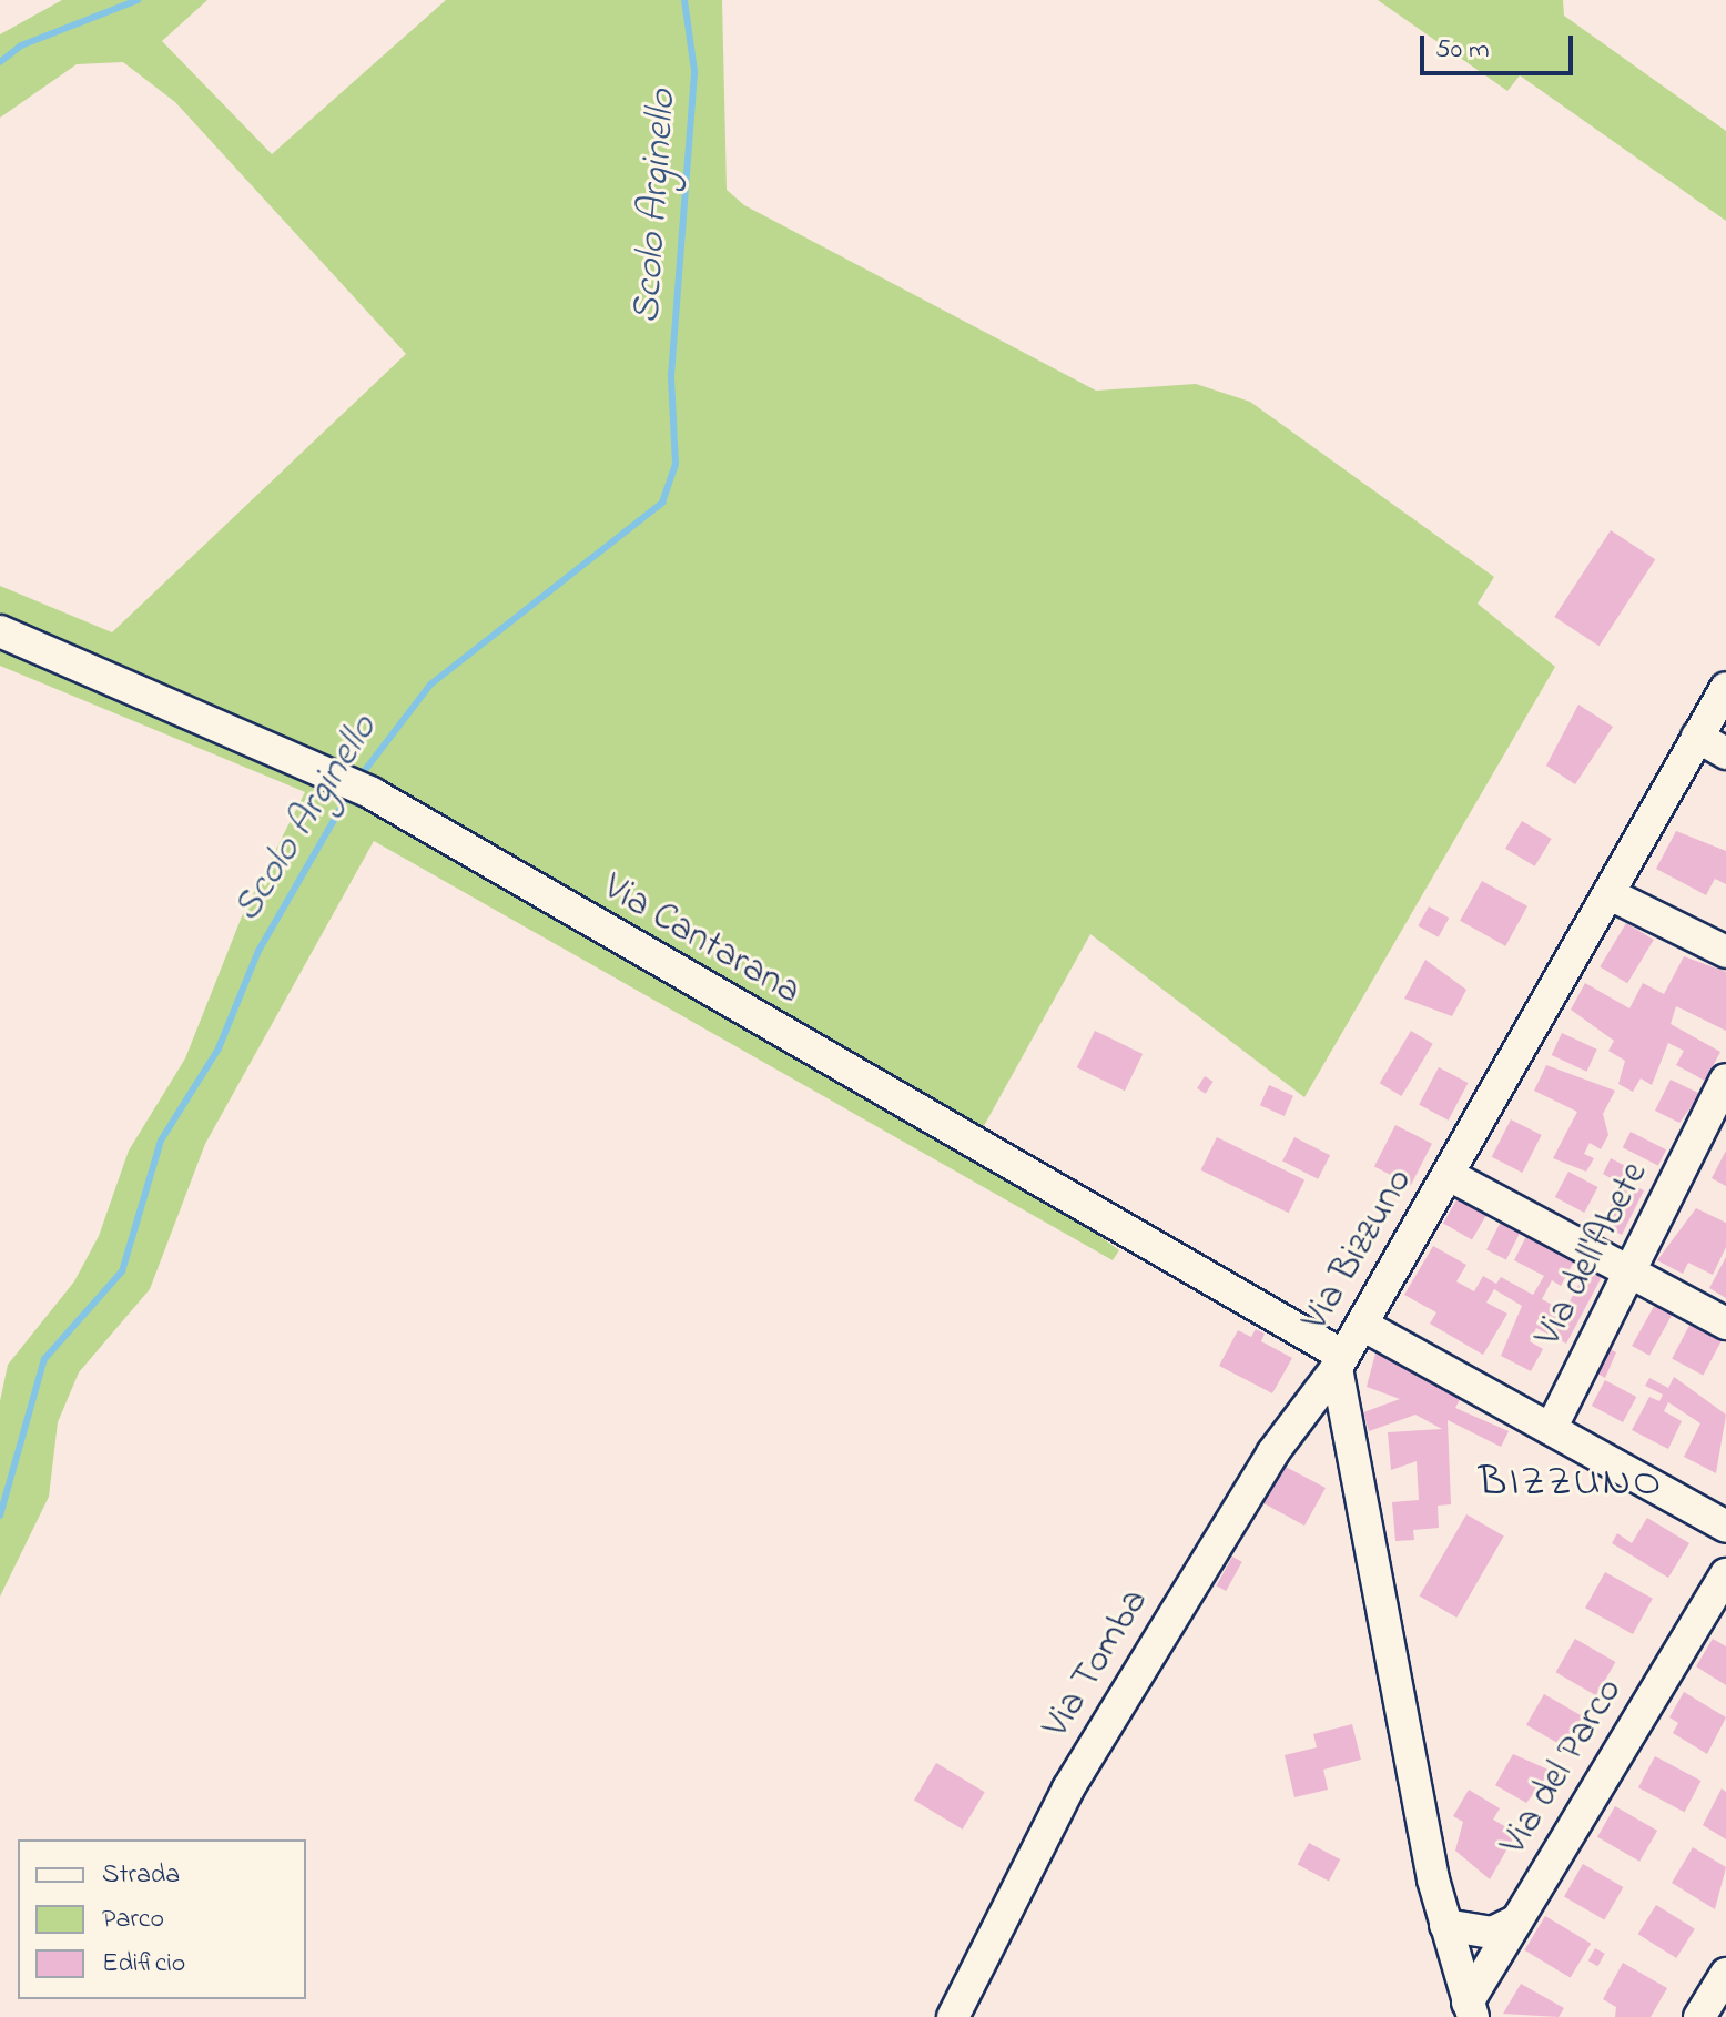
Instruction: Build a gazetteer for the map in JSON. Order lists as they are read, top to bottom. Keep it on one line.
{"streets":{"street":["Via Cantarana","Via Bizzuno","Via dell'Abete","Via Tomba","Via del Parco"]},"crossings":[["Via Cantarana","Via Bizzuno"],["Via Cantarana","Via Tomba"],["Via Bizzuno","Via Tomba"],["Via Bizzuno","Via del Parco"]],"districts":["BIZZUNO"],"water":["Scolo Arginello"],"legend":["Strada","Parco","Edificio"],"scale_bar":"50 m"}
